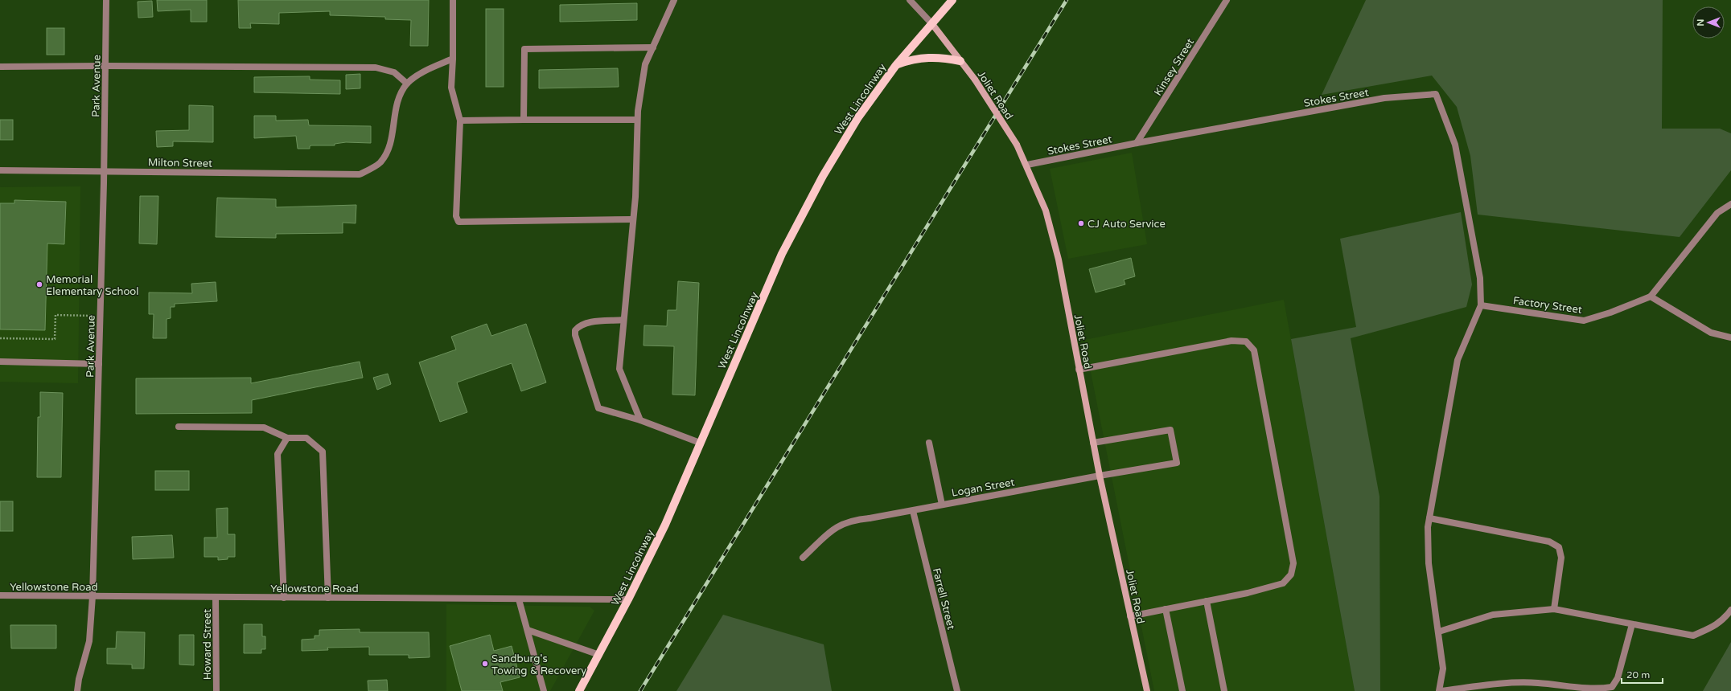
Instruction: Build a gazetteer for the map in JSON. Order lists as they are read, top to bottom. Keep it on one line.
{"streets":{"main road":["Joliet Road","West Lincolnway"],"street":["Kinsey Street","Park Avenue","Stokes Street","Milton Street","Factory Street","Logan Street","Yellowstone Road","Farrell Street","Howard Street"]},"crossings":[["Kinsey Street","Stokes Street"],["Park Avenue","Milton Street"],["Park Avenue","Yellowstone Road"],["Joliet Road","Stokes Street"],["Joliet Road","West Lincolnway"],["Joliet Road","Logan Street"],["Stokes Street","Factory Street"],["West Lincolnway","Yellowstone Road"],["Logan Street","Farrell Street"],["Yellowstone Road","Howard Street"]],"places":["CJ Auto Service","Memorial Elementary School","Sandburg's Towing & Recovery"],"scale_bar":"20 m","north":"left"}
